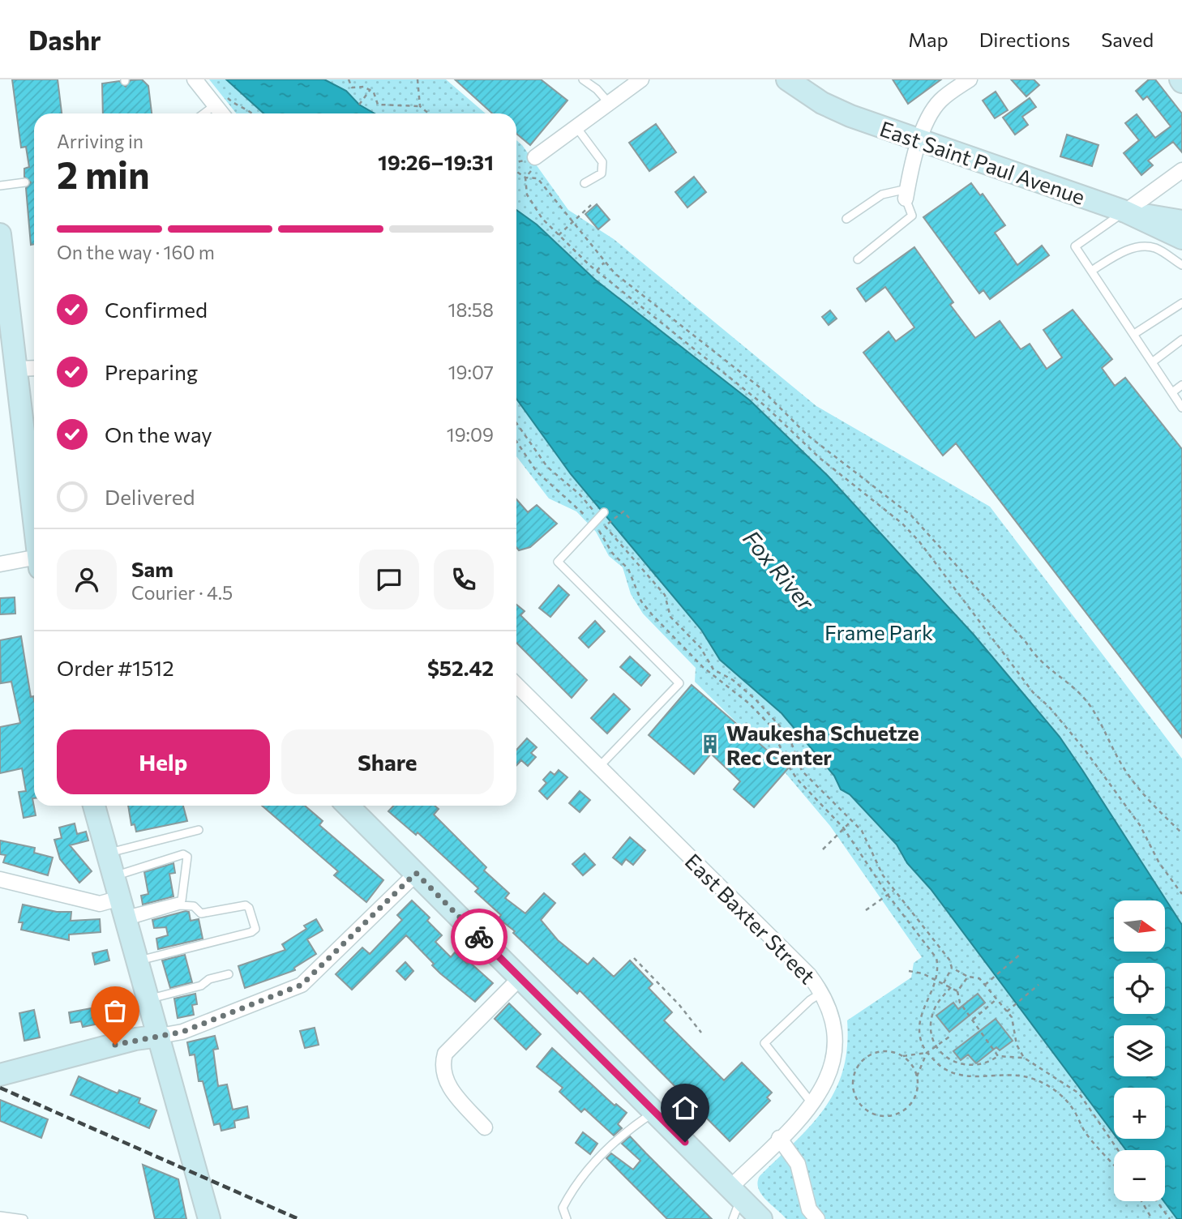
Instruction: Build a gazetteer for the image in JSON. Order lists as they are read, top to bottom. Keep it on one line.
{"streets":{"main road":["East Saint Paul Avenue"],"street":["East Baxter Street"]},"water":["Fox River"],"parks":["Frame Park"],"places":{"building":["Waukesha Schuetze Rec Center"]},"north":"right","page":{"header":"Dashr","nav":["Map","Directions","Saved"],"heading":["2 min","Arriving in","19:26–19:31"],"panel":["Sam","Courier · 4.5","Order #1512","$52.42"],"bar":"On the way · 160 m","list":[["Confirmed","18:58"],["Preparing","19:07"],["On the way","19:09"],"Delivered"],"buttons":["Help","Share"],"map_buttons":["+","−"]}}
